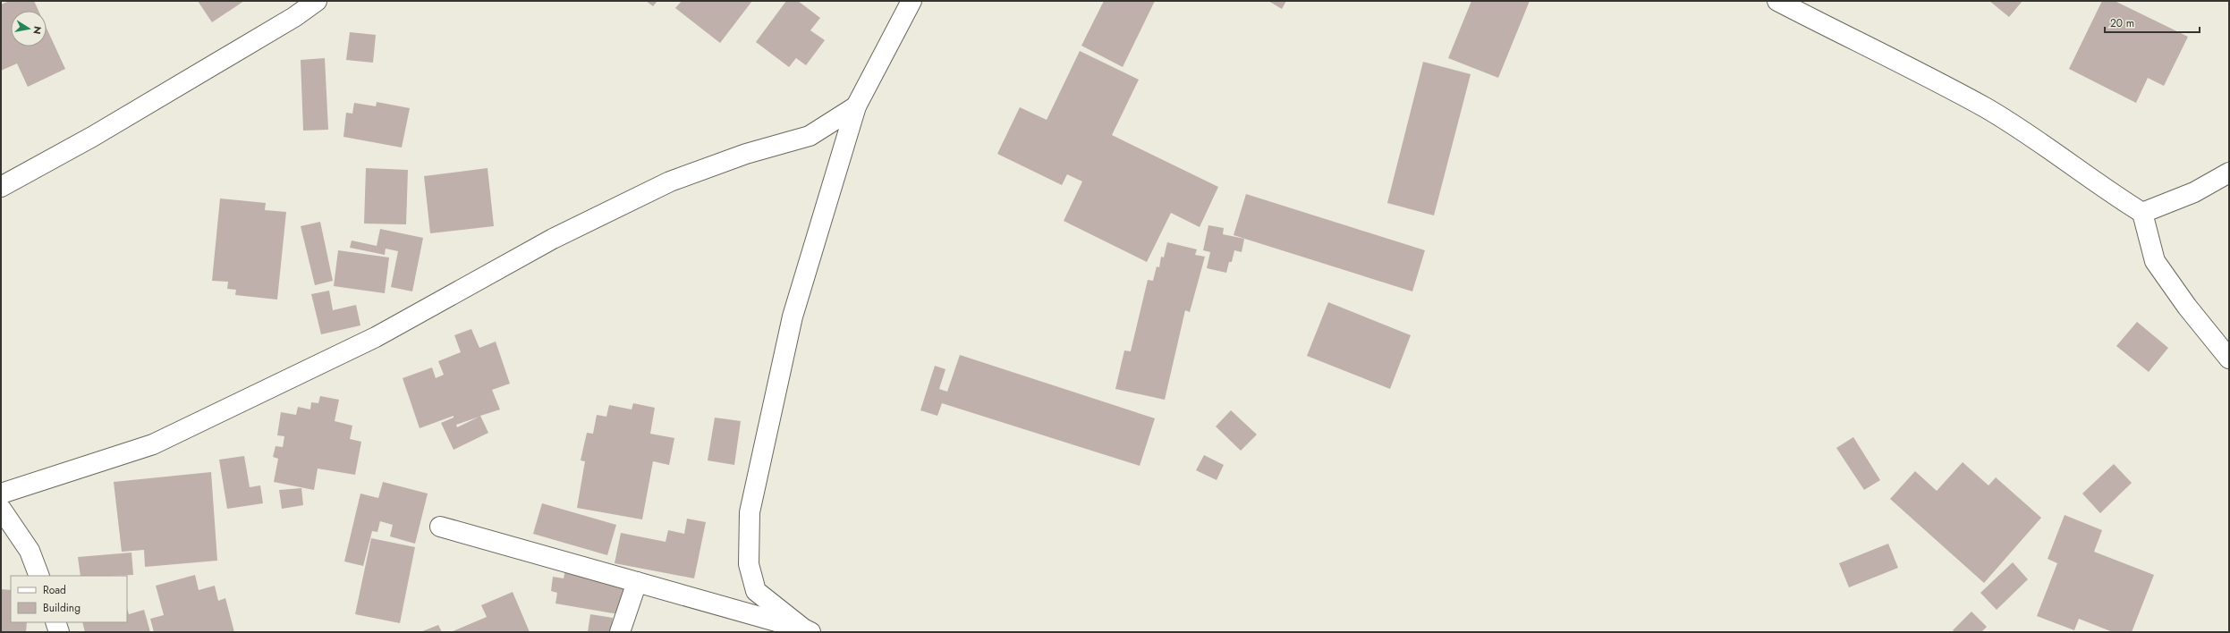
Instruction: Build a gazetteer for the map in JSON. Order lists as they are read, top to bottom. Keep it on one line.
{"legend":["Road","Building"],"scale_bar":"20 m","north":"right"}
